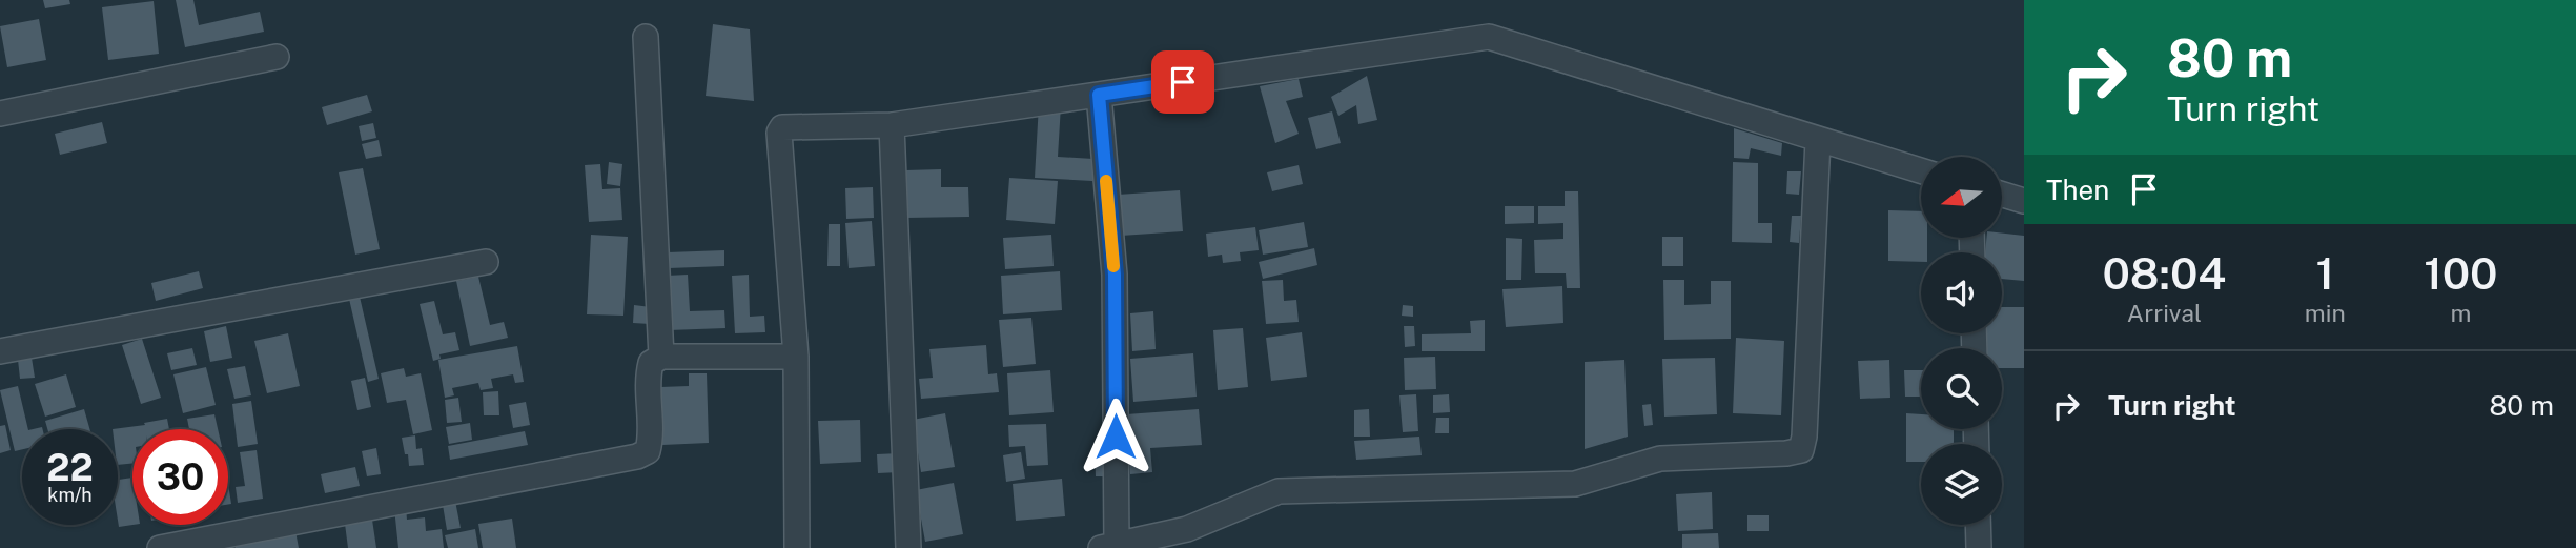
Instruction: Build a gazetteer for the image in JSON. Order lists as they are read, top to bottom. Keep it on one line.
{"north":"left","page":{"turn":["80 m","Turn right"],"then":"Then","eta":["08:04","Arrival","1","min","100","m"],"list":[{"name":"Turn right","value":"80 m"}],"speed":"22 km/h","limit":"30"}}
